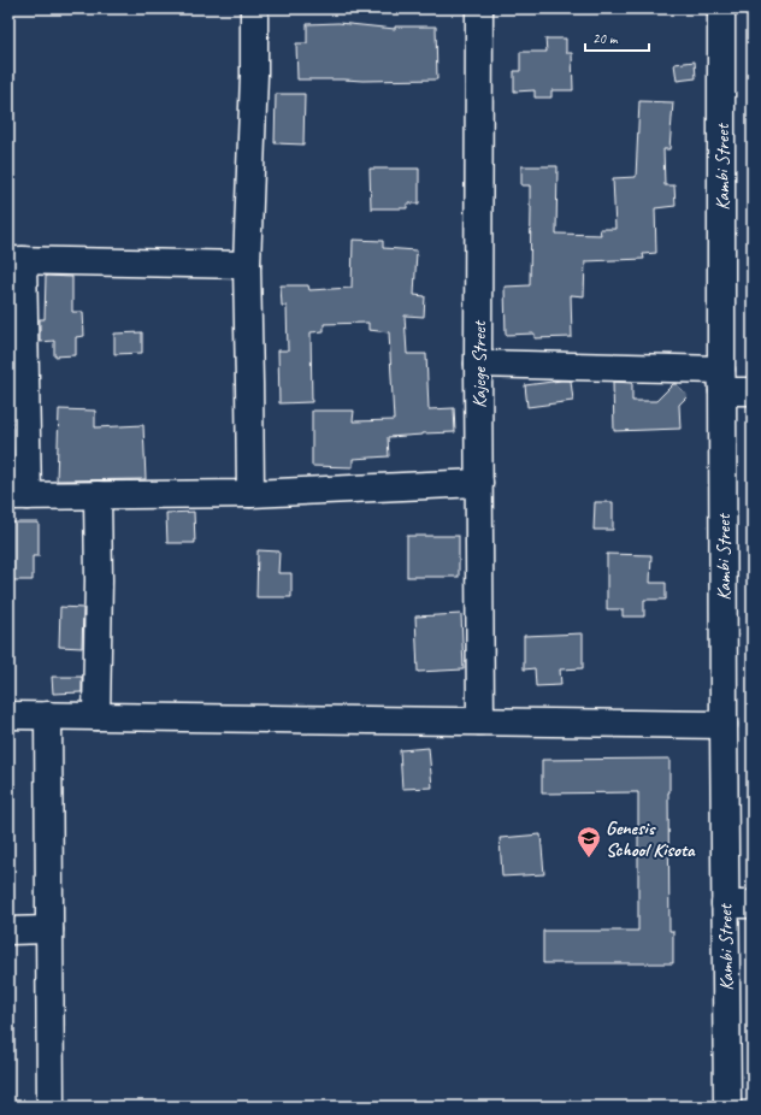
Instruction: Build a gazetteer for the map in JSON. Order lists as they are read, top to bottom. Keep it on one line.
{"streets":{"street":["Kambi Street","Kajege Street"]},"places":{"school or university":["Genesis School Kisota"]},"scale_bar":"20 m"}
